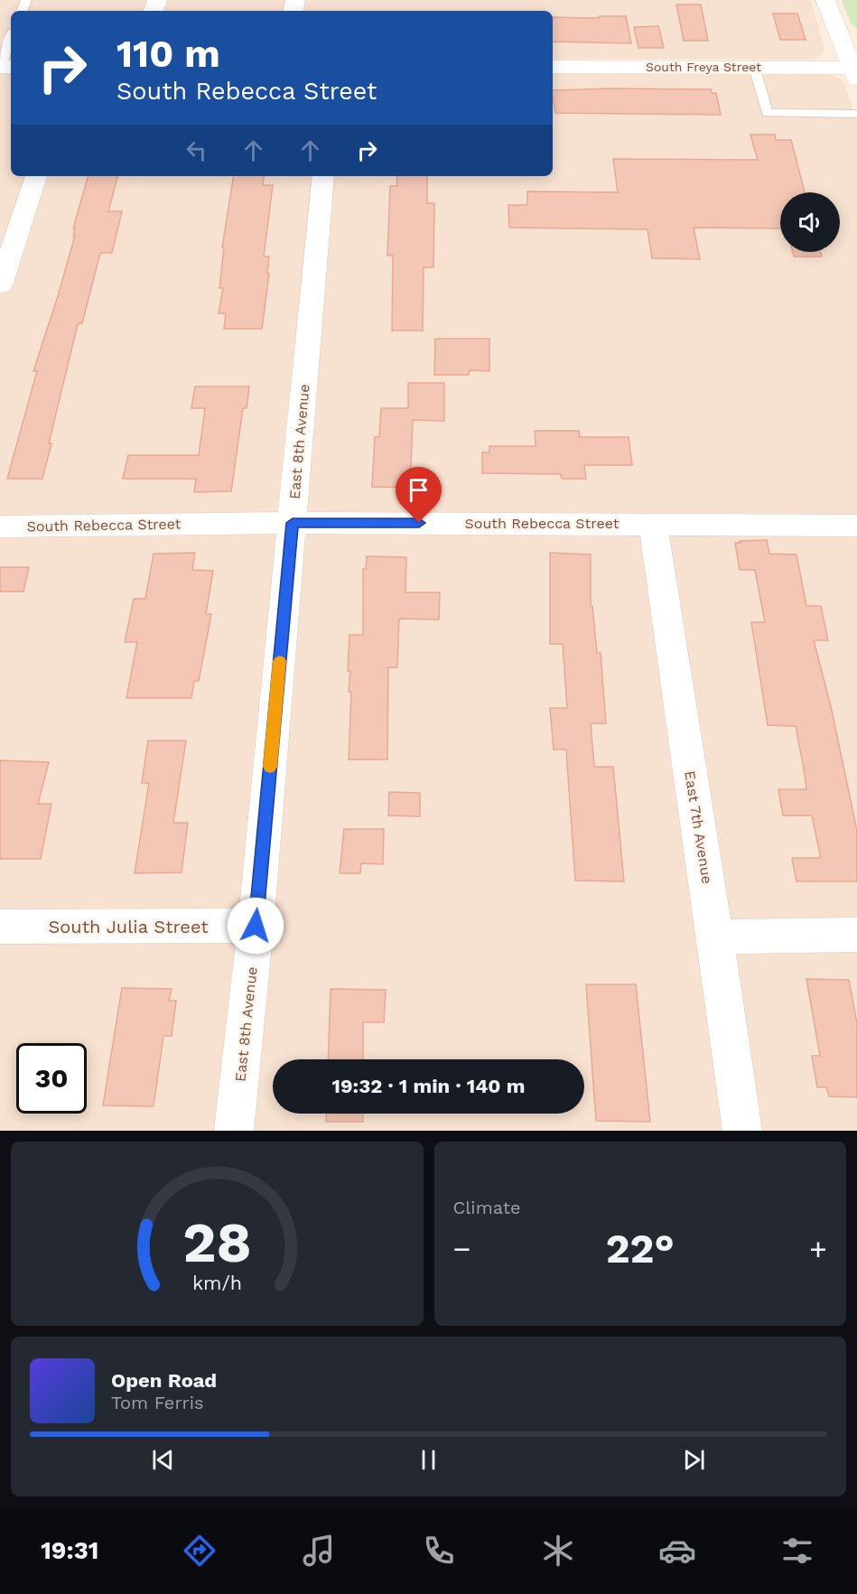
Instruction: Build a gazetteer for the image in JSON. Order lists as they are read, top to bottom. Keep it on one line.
{"streets":{"street":["South Freya Street","East 8th Avenue","South Rebecca Street","East 7th Avenue","South Julia Street"]},"crossings":[["East 8th Avenue","South Rebecca Street"],["East 8th Avenue","South Julia Street"],["South Rebecca Street","East 7th Avenue"]],"page":{"turn":["110 m","South Rebecca Street"],"limit":"30","trip":"19:32 · 1 min · 140 m","tile":"Climate","heat":["−","22°","+"],"song":["Open Road","Tom Ferris"],"tabs":"19:31","gauge":["28","km/h"]}}
